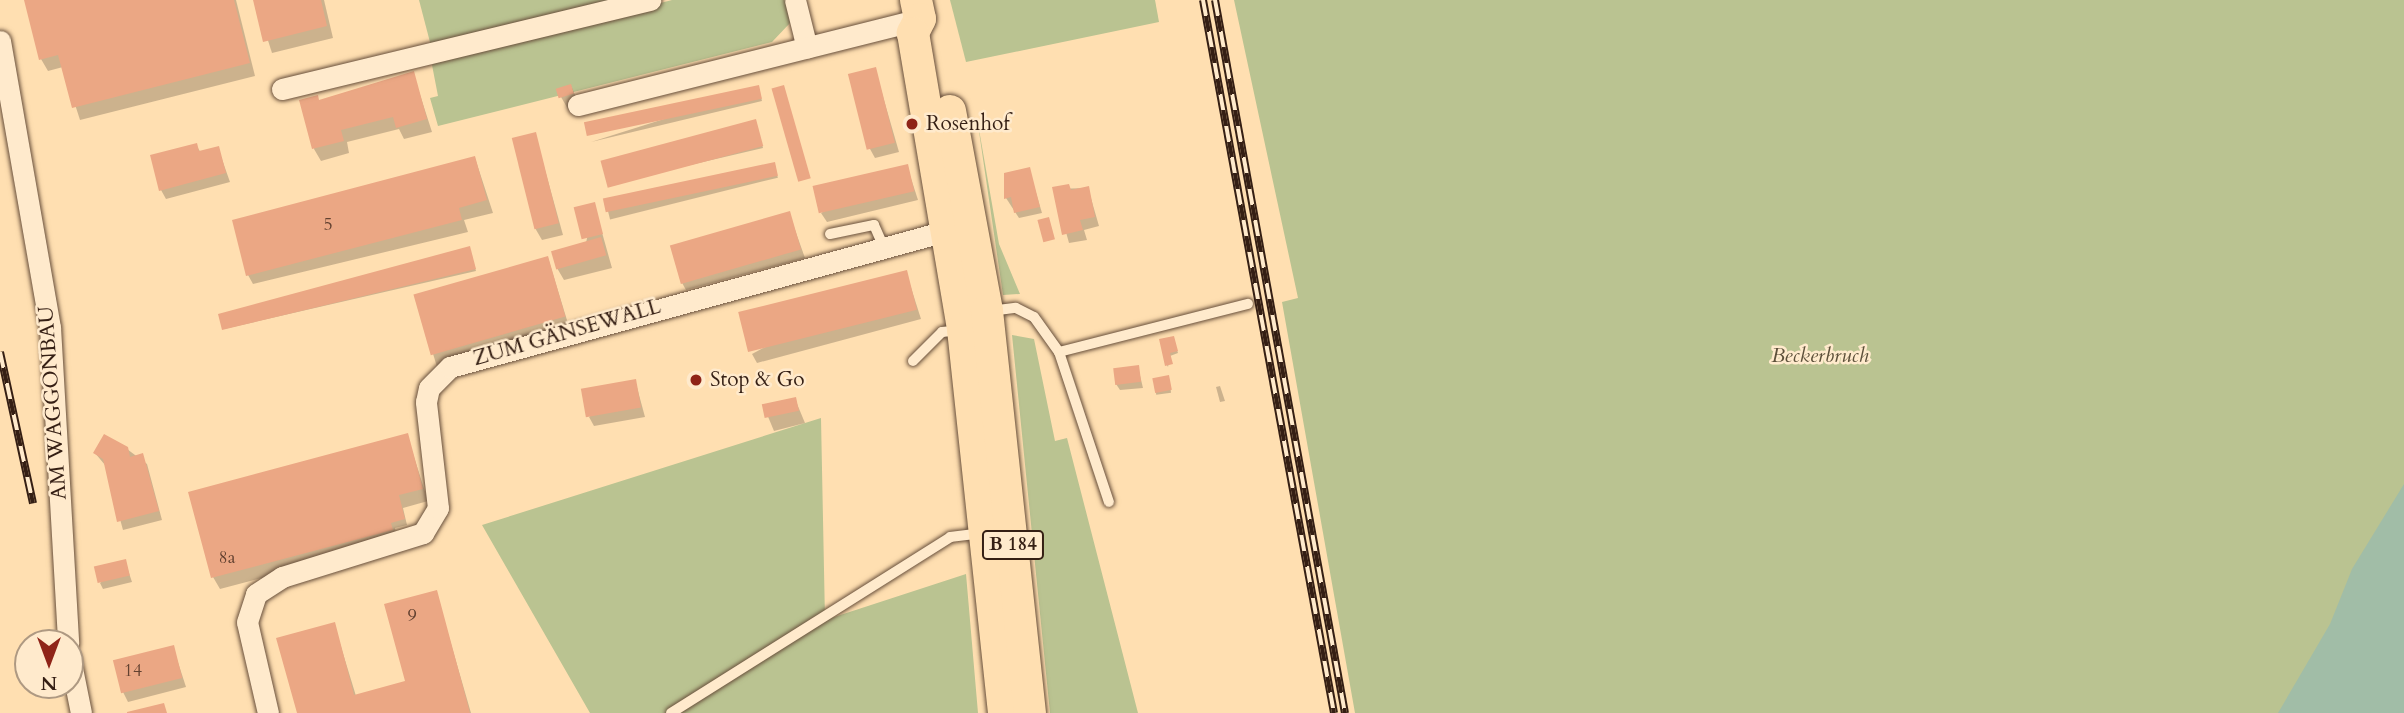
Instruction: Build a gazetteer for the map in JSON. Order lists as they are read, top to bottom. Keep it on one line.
{"streets":{"main road":["B 184"],"street":["ZUM GÄNSEWALL","AM WAGGONBAU"]},"crossings":[["ZUM GÄNSEWALL","B 184"]],"parks":["Beckerbruch"],"places":["Rosenhof","Stop & Go"],"house_numbers":["5","8a","9","14"],"north":"bottom"}
